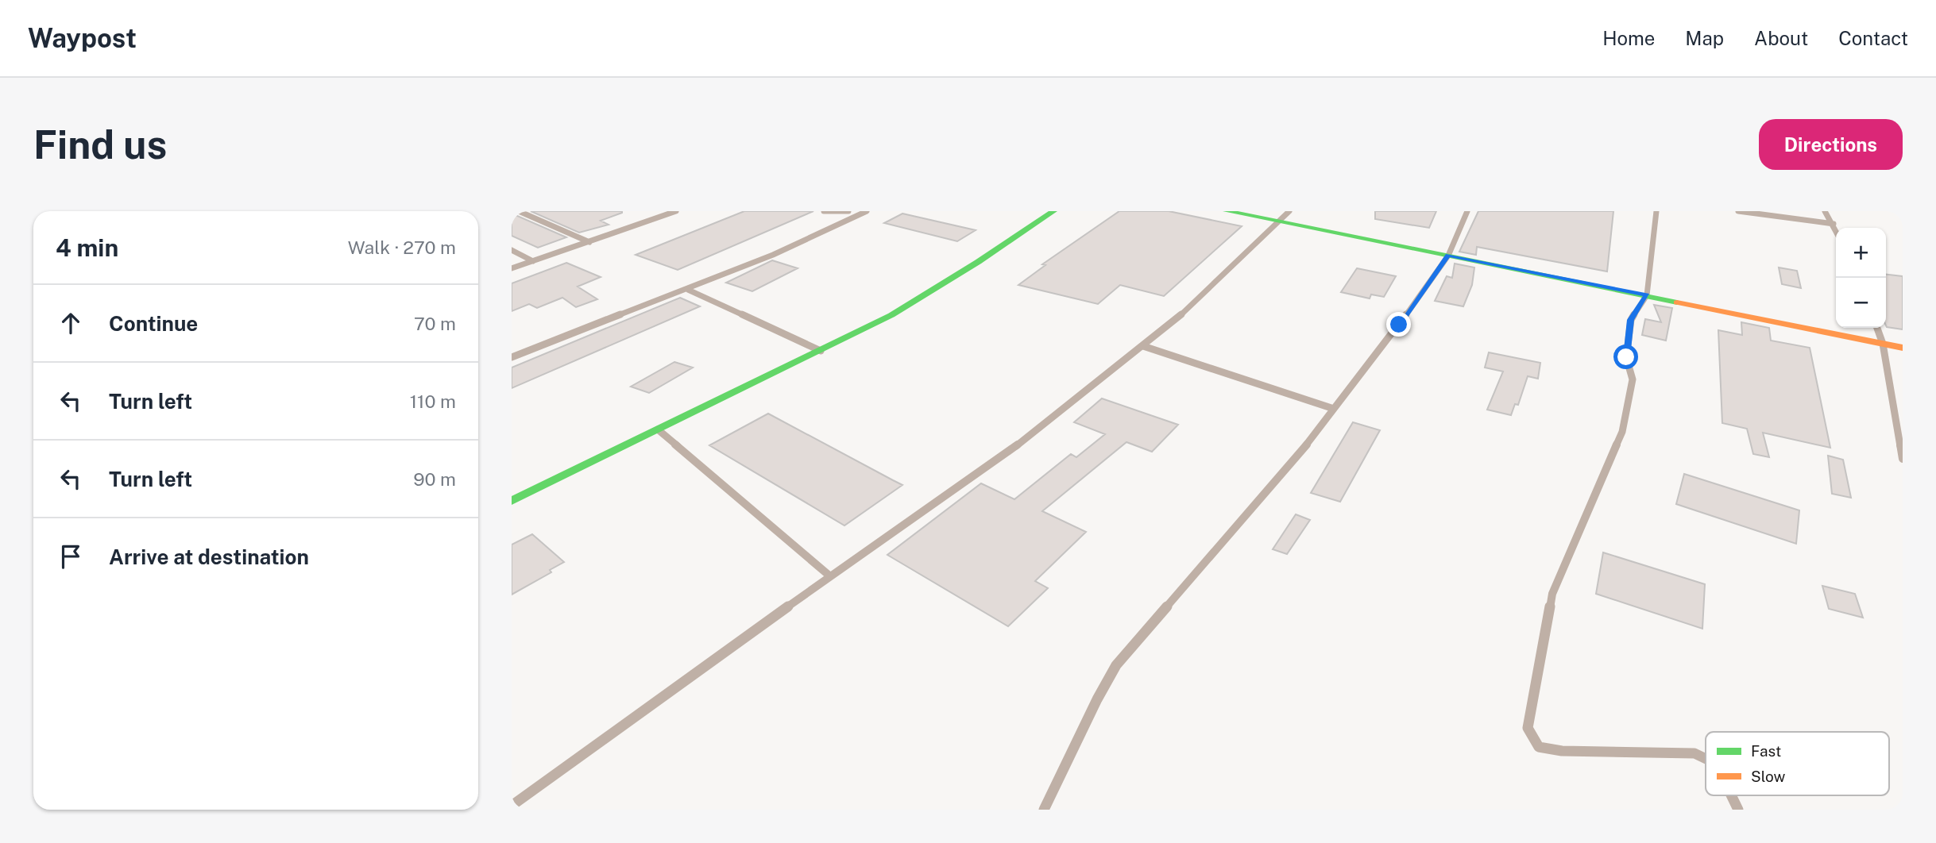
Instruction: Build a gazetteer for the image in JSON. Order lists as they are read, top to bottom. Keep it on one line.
{"legend":["Fast","Slow"],"page":{"header":"Waypost","nav":["Home","Map","About","Contact"],"buttons":"Directions","title":"Find us","heading":["4 min","Walk · 270 m"],"map_buttons":["+","−"],"list":[["Continue","70 m"],["Turn left","110 m"],["Turn left","90 m"],"Arrive at destination"]}}
